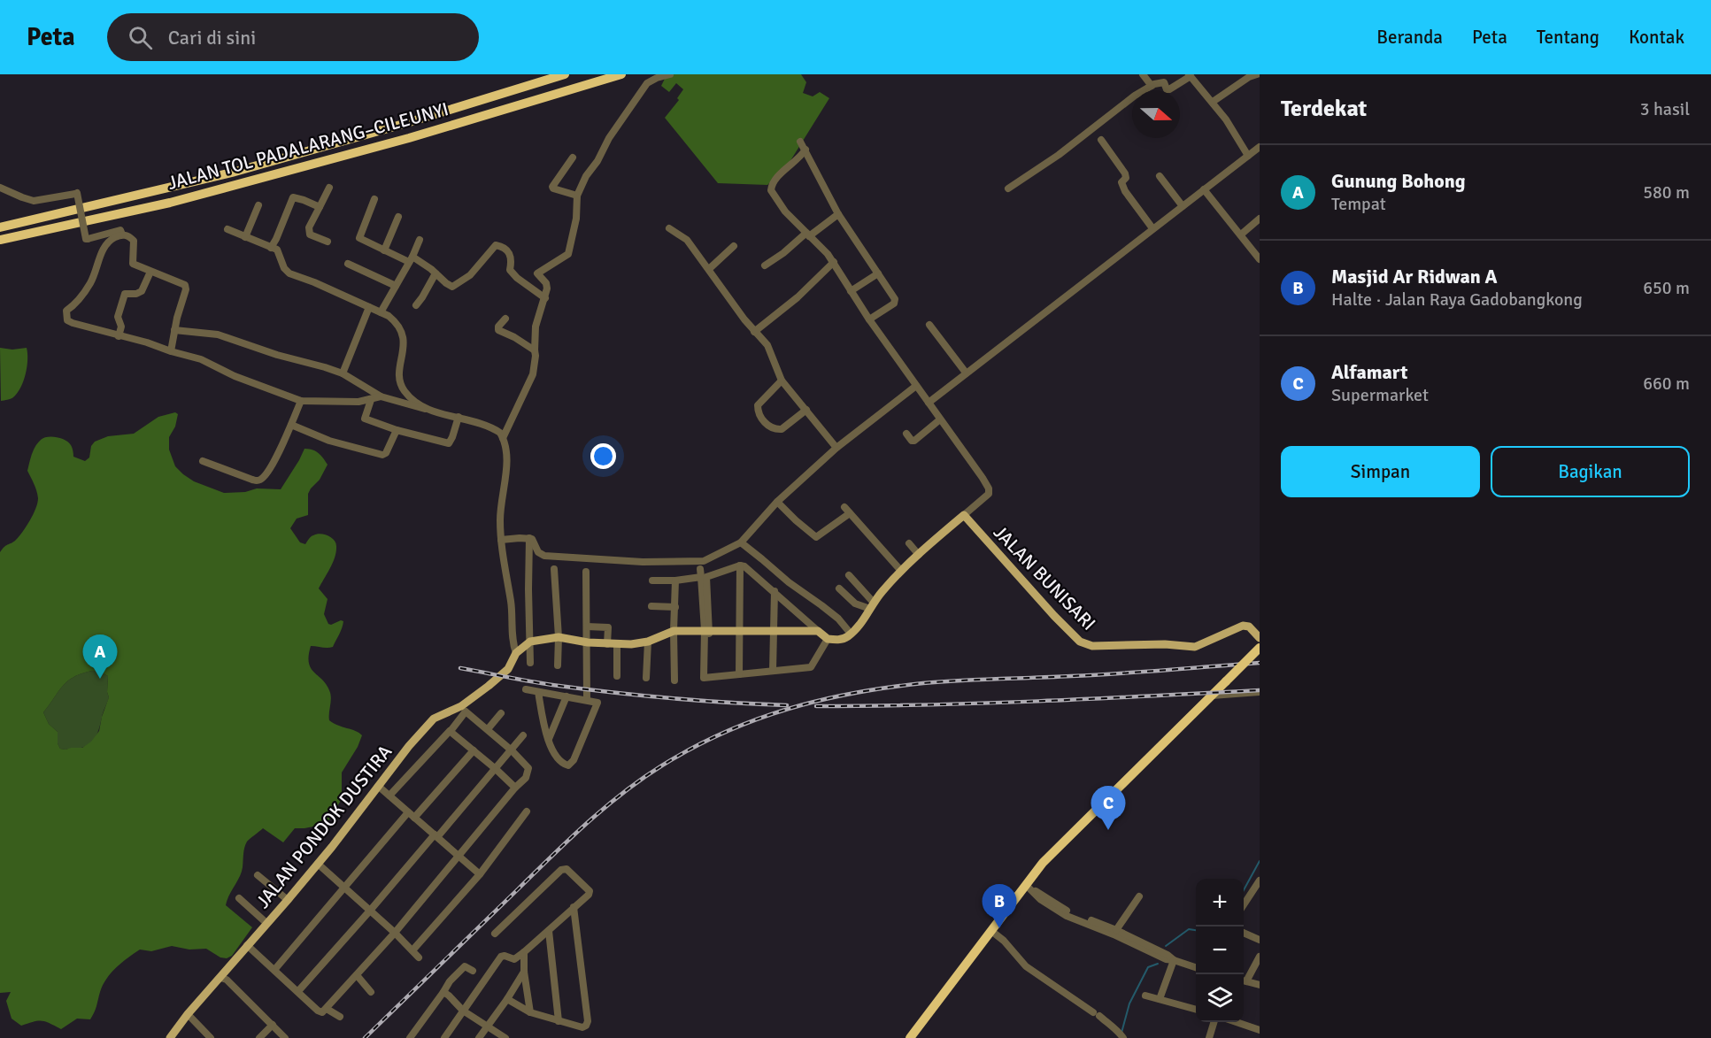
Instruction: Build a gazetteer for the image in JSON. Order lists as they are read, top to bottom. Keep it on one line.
{"streets":{"highway":["JALAN TOL PADALARANG–CILEUNYI"],"main road":["JALAN BUNISARI","JALAN PONDOK DUSTIRA"]},"north":"right","page":{"header":"Peta","search":"Cari di sini","nav":["Beranda","Peta","Tentang","Kontak"],"heading":["Terdekat","3 hasil"],"list":[{"mark":"A","name":"Gunung Bohong","note":"Tempat","value":"580 m"},{"mark":"B","name":"Masjid Ar Ridwan A","note":"Halte · Jalan Raya Gadobangkong","value":"650 m"},{"mark":"C","name":"Alfamart","note":"Supermarket","value":"660 m"}],"buttons":["Simpan","Bagikan"],"pins":["A","C","B"],"map_buttons":["+","−"]}}
